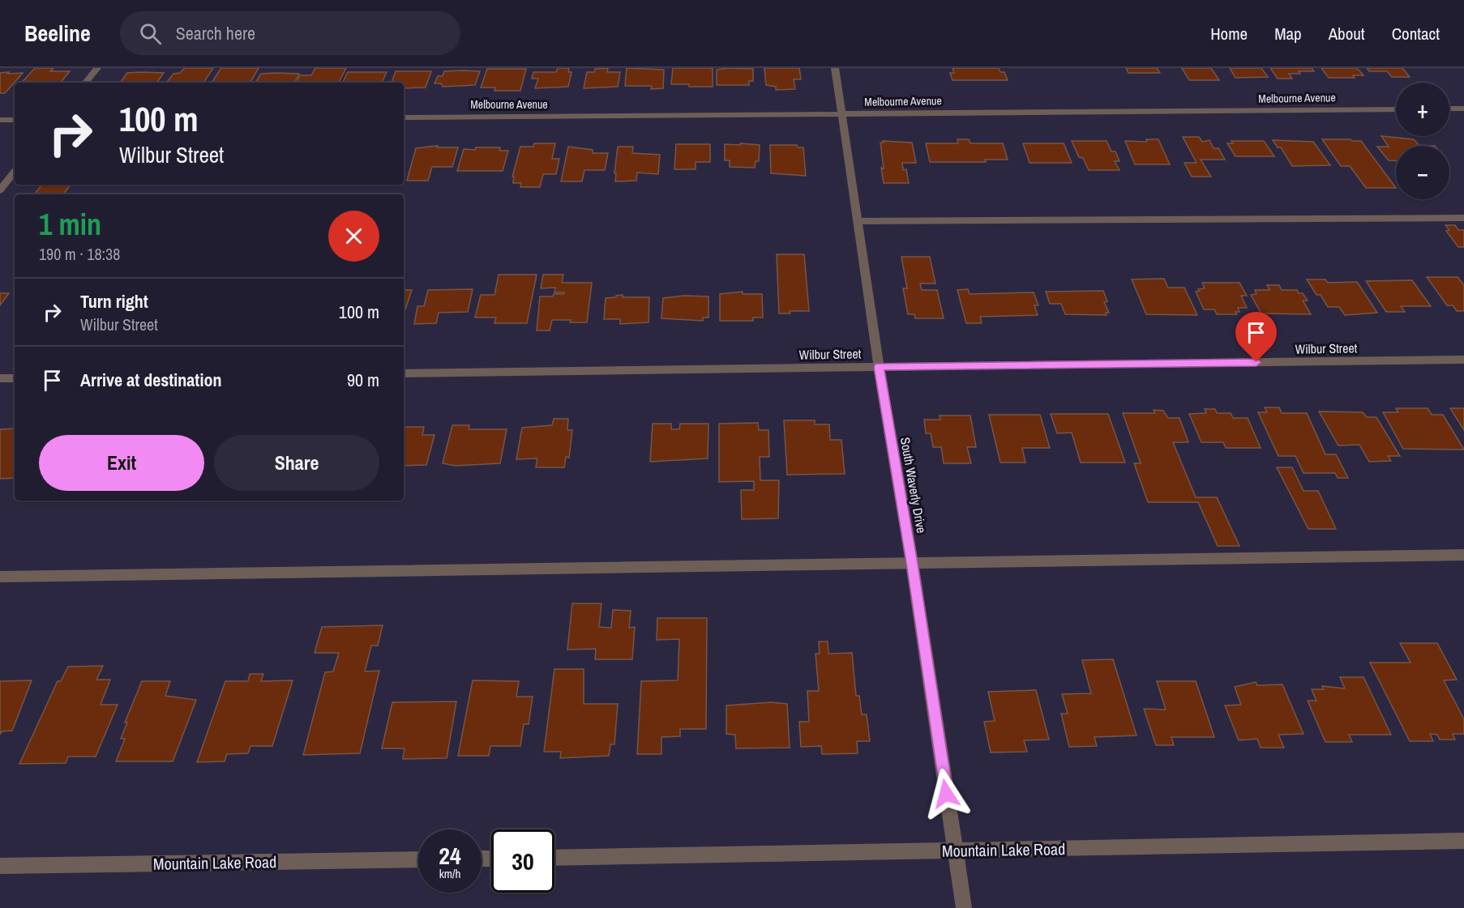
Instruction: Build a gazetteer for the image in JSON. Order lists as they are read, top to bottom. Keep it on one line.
{"streets":{"street":["Melbourne Avenue","Wilbur Street","South Waverly Drive","Mountain Lake Road"]},"crossings":[["Melbourne Avenue","South Waverly Drive"],["Wilbur Street","South Waverly Drive"],["South Waverly Drive","Mountain Lake Road"]],"page":{"header":"Beeline","search":"Search here","nav":["Home","Map","About","Contact"],"map_buttons":["+","−"],"turn":["100 m","Wilbur Street"],"heading":["1 min","190 m · 18:38"],"list":[{"name":"Turn right","note":"Wilbur Street","value":"100 m"},{"name":"Arrive at destination","value":"90 m"}],"buttons":["Exit","Share"],"speed":"24 km/h","limit":"30"}}
